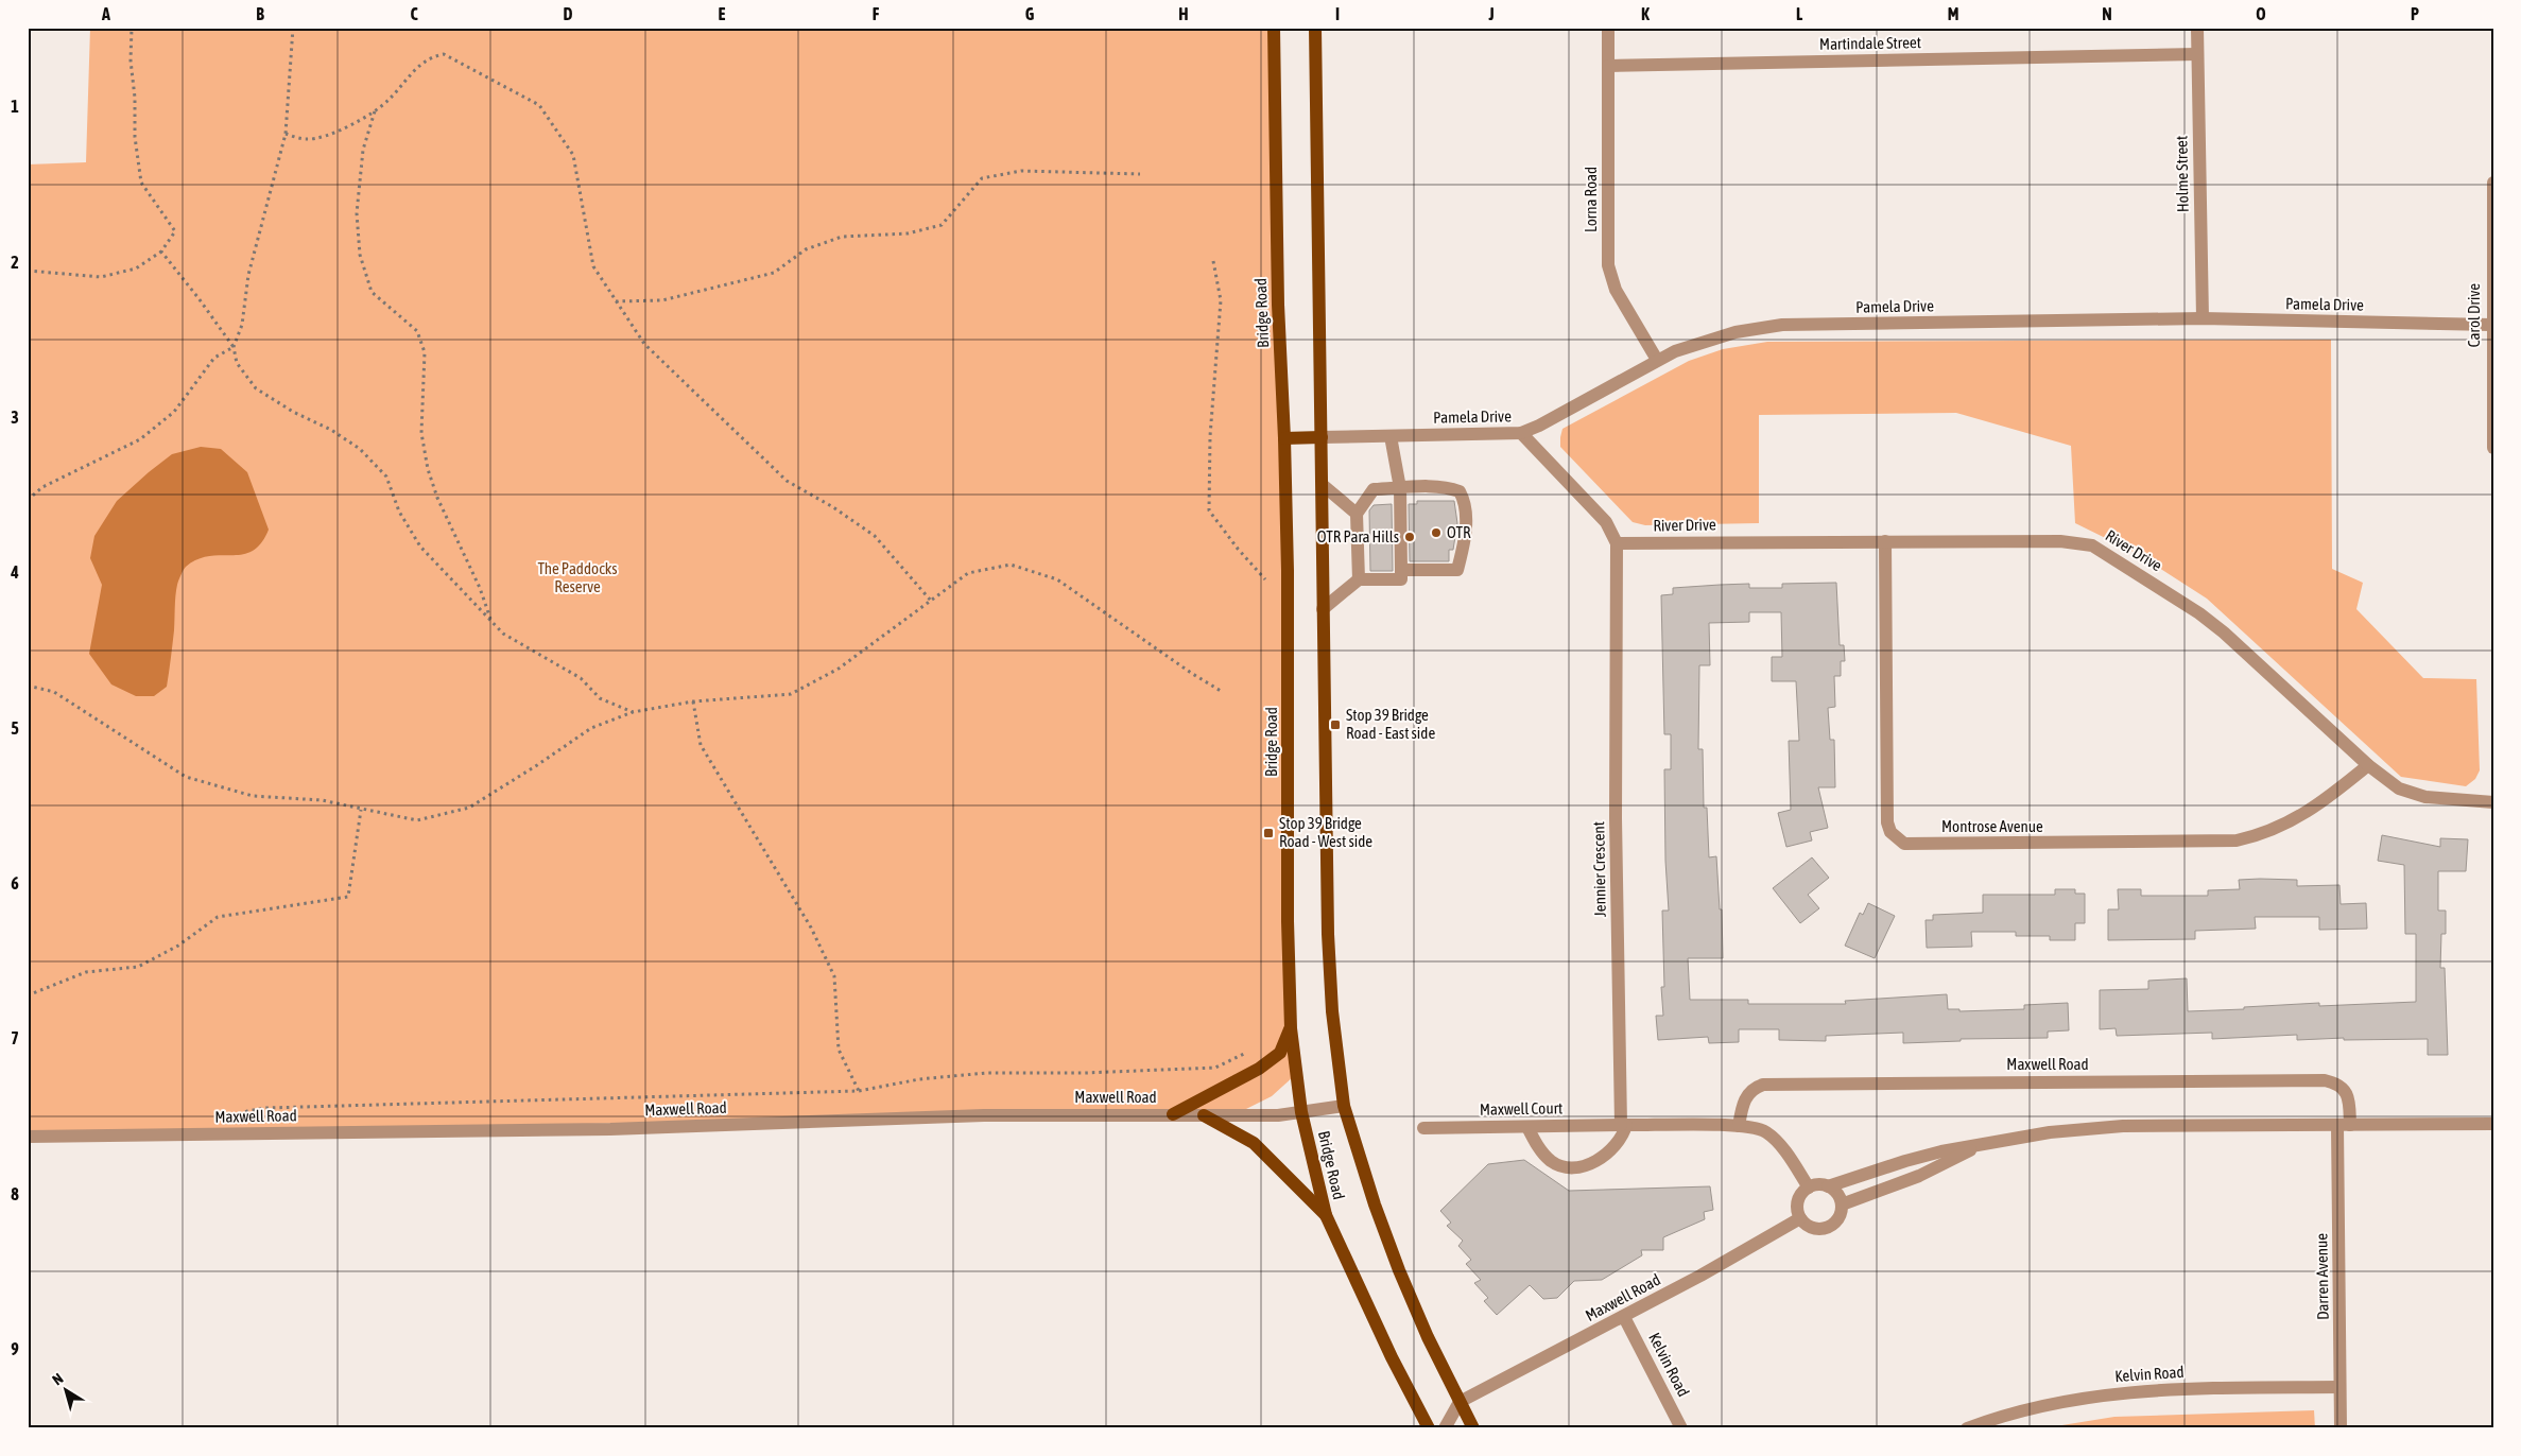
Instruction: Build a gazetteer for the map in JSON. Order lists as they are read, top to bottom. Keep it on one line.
{"streets":{"main road":["Bridge Road"],"street":["Martindale Street","Holme Street","Lorna Road","Pamela Drive","Carol Drive","River Drive","Montrose Avenue","Jennier Crescent","Maxwell Road","Maxwell Court","Darren Avenue","Kelvin Road"]},"crossings":[["Martindale Street","Holme Street"],["Martindale Street","Lorna Road"],["Holme Street","Pamela Drive"],["Lorna Road","Pamela Drive"],["Pamela Drive","Bridge Road"],["Pamela Drive","Carol Drive"],["Pamela Drive","Jennier Crescent"],["Bridge Road","Maxwell Road"],["River Drive","Montrose Avenue"],["River Drive","Jennier Crescent"],["Jennier Crescent","Maxwell Court"],["Maxwell Road","Darren Avenue"],["Maxwell Road","Kelvin Road"],["Darren Avenue","Kelvin Road"]],"parks":["The Paddocks Reserve"],"places":{"other":["OTR","OTR Para Hills"],"transit":["Stop 39 Bridge Road - East side","Stop 39 Bridge Road - West side"]},"north":"top left","grid":{"columns":["A","B","C","D","E","F","G","H","I","J","K","L","M","N","O","P"],"rows":["1","2","3","4","5","6","7","8","9"]}}
